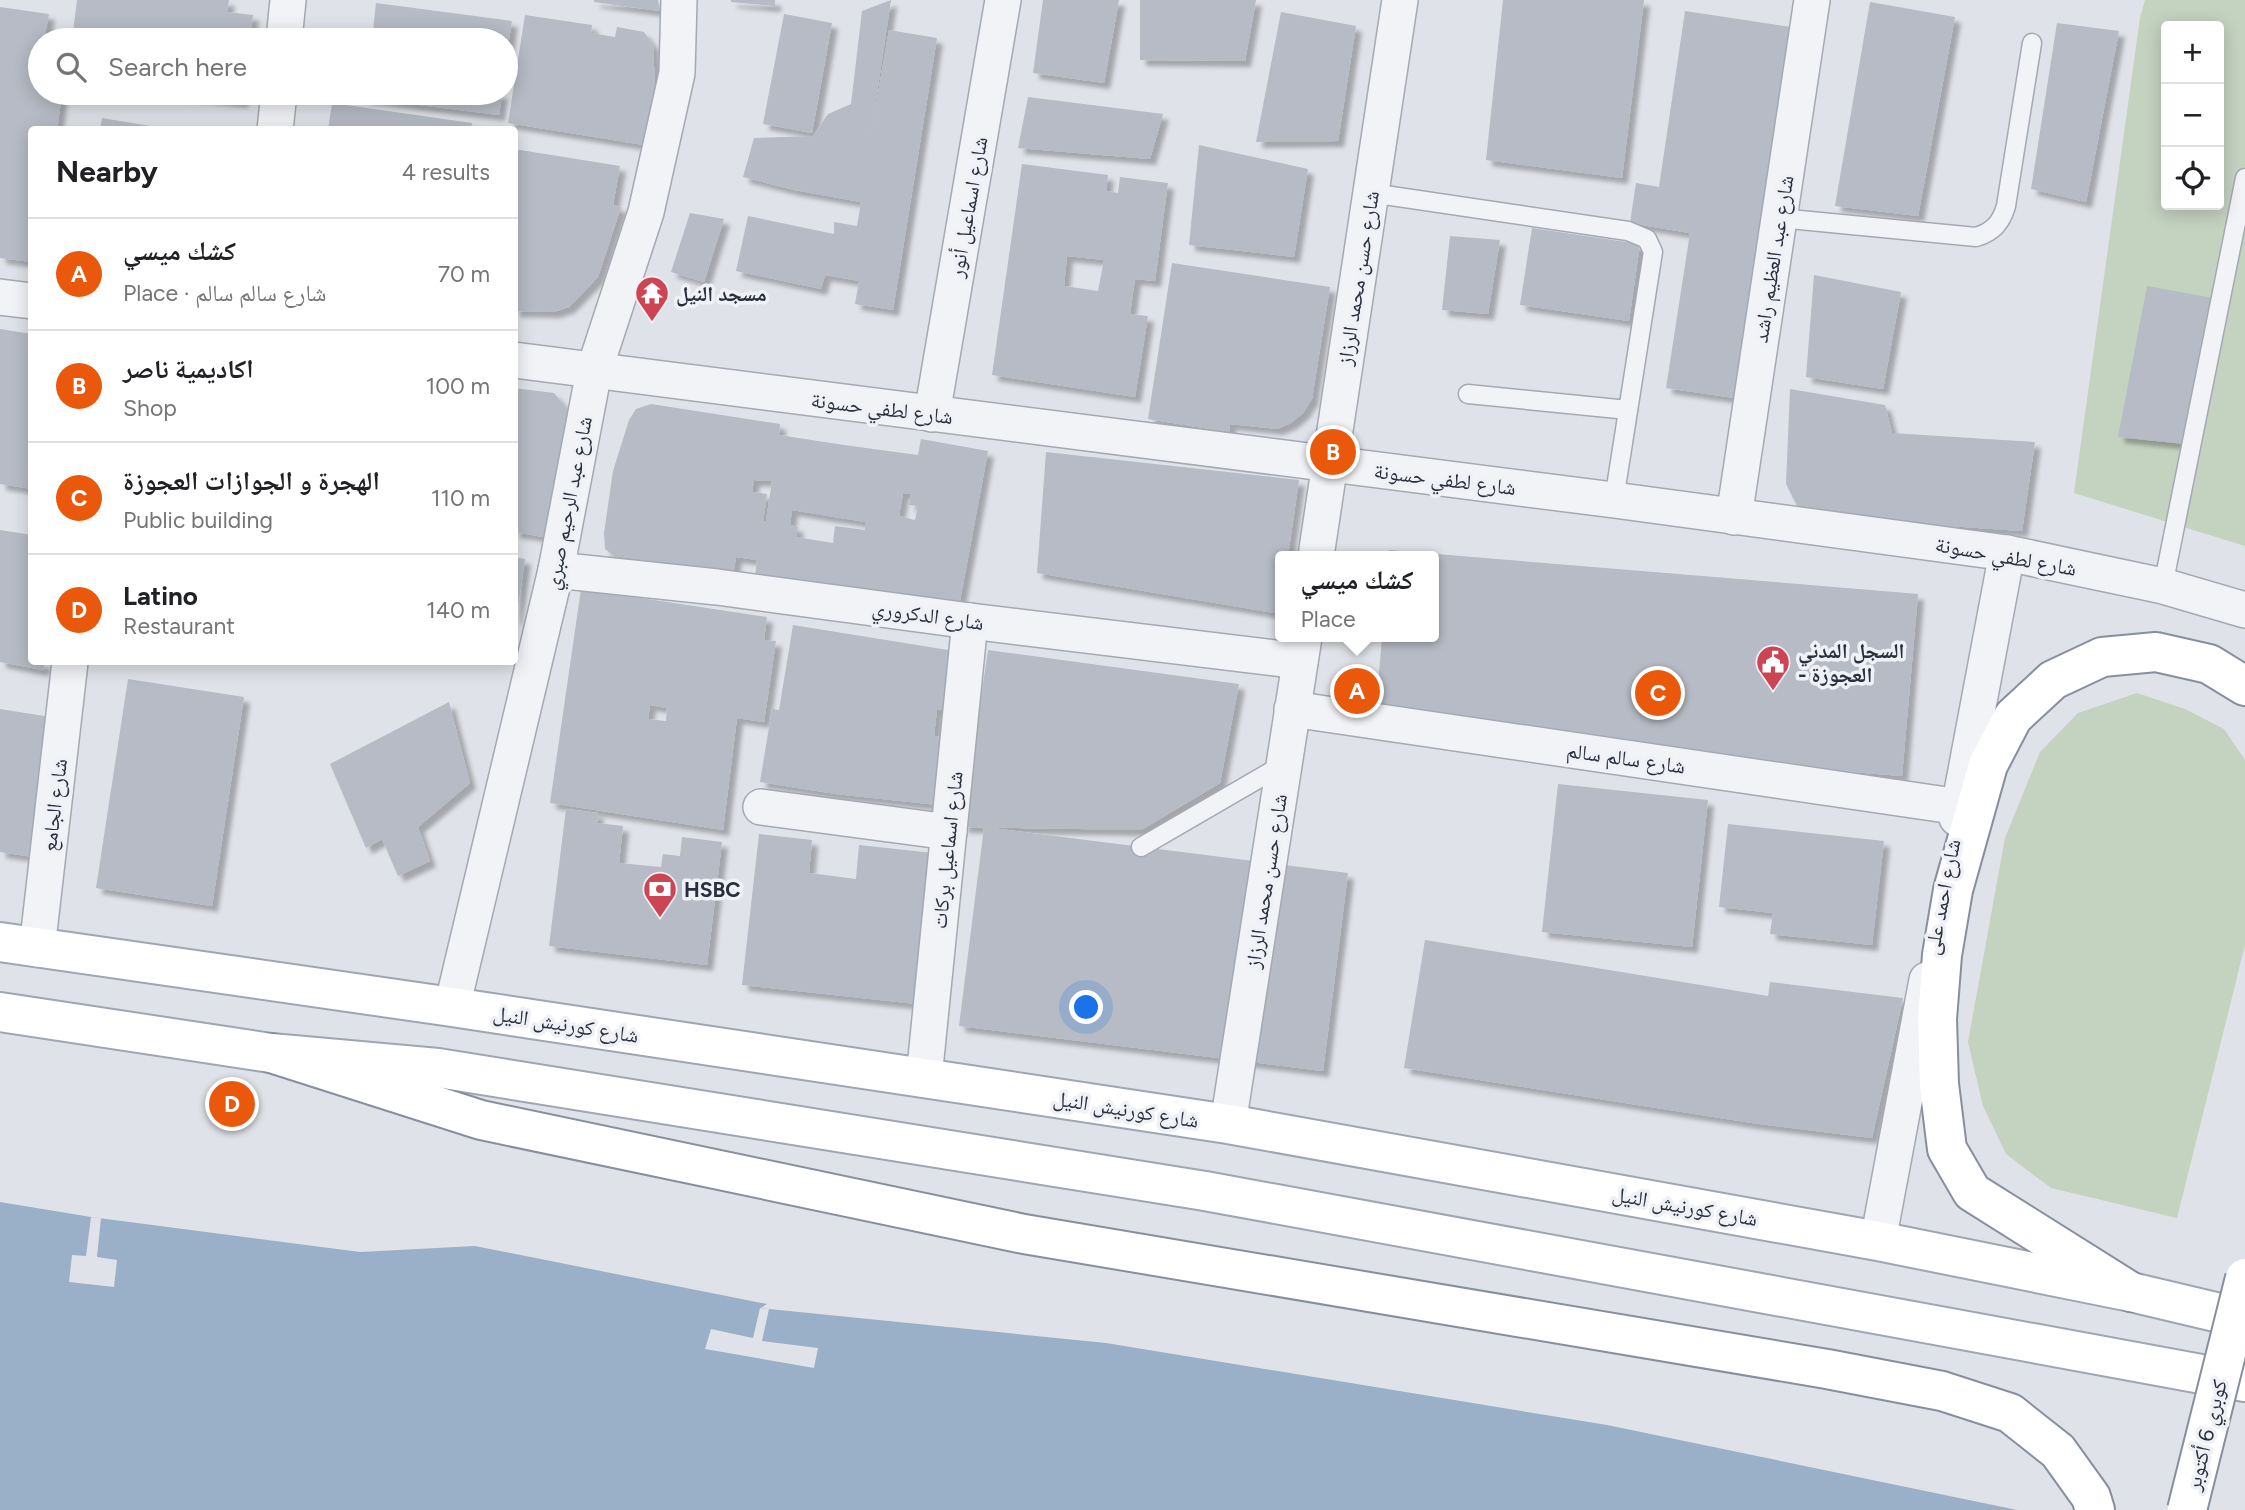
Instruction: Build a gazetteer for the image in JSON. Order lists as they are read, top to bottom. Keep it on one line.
{"streets":{"main road":["شارع كورنيش النيل","كوبري 6 أكتوبر"],"street":["شارع اسماعيل أنور","شارع عبد العظيم راشد","شارع حسن محمد الرزاز","شارع لطفي حسونة","شارع عبد الرحيم صبري","شارع الدكروري","شارع سالم سالم","شارع الجامع","شارع اسماعيل بركات","شارع احمد على"]},"crossings":[["شارع اسماعيل أنور","شارع لطفي حسونة"],["شارع عبد العظيم راشد","شارع لطفي حسونة"],["شارع حسن محمد الرزاز","شارع لطفي حسونة"],["شارع حسن محمد الرزاز","شارع الدكروري"],["شارع حسن محمد الرزاز","شارع سالم سالم"],["شارع حسن محمد الرزاز","شارع كورنيش النيل"],["شارع لطفي حسونة","شارع عبد الرحيم صبري"],["شارع لطفي حسونة","شارع احمد على"],["شارع عبد الرحيم صبري","شارع الدكروري"],["شارع عبد الرحيم صبري","شارع كورنيش النيل"],["شارع الدكروري","شارع اسماعيل بركات"],["شارع سالم سالم","شارع احمد على"],["شارع الجامع","شارع كورنيش النيل"],["شارع اسماعيل بركات","شارع كورنيش النيل"],["شارع احمد على","شارع كورنيش النيل"]],"places":{"temple":["مسجد النيل"],"public building":["السجل المدني - العجوزة"],"bank":["HSBC"]},"page":{"map_buttons":["+","−"],"search":"Search here","heading":["Nearby","4 results"],"list":[{"mark":"A","name":"كشك ميسي","note":"Place · شارع سالم سالم","value":"70 m"},{"mark":"B","name":"اكاديمية ناصر","note":"Shop","value":"100 m"},{"mark":"C","name":"الهجرة و الجوازات العجوزة","note":"Public building","value":"110 m"},{"mark":"D","name":"Latino","note":"Restaurant","value":"140 m"}],"pins":["B","A","C","D"],"popup":["كشك ميسي","Place"]}}
